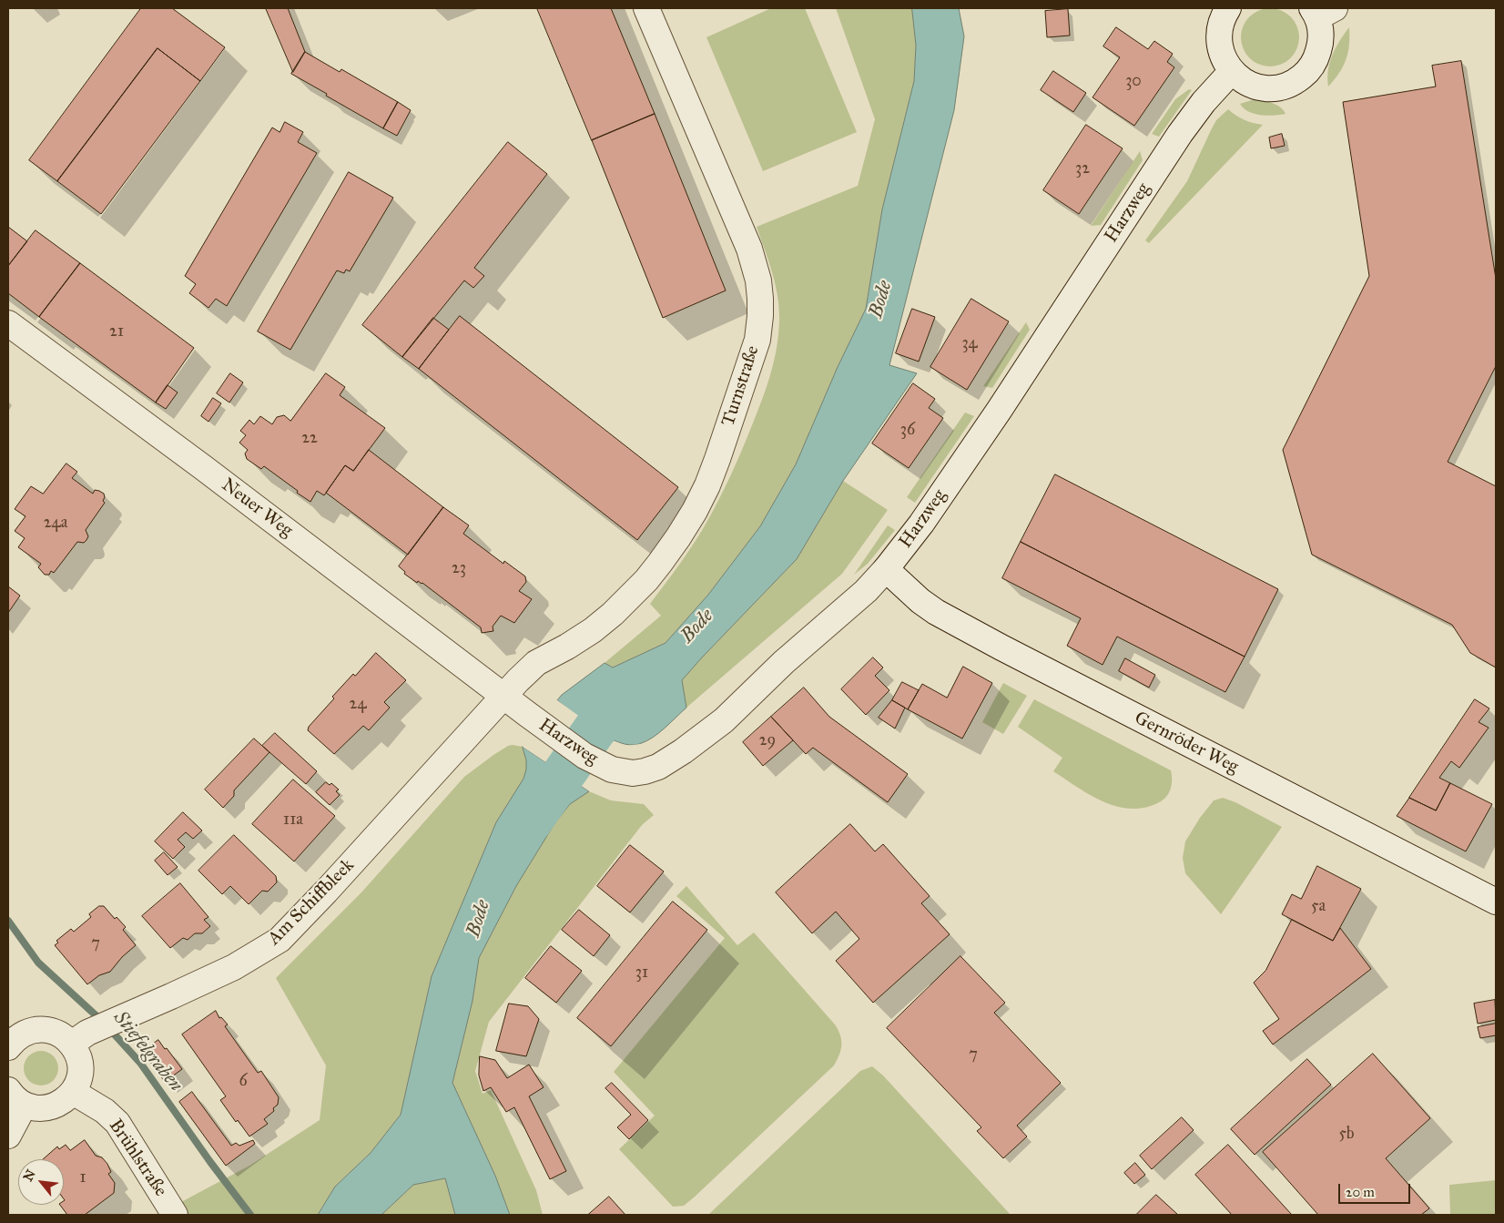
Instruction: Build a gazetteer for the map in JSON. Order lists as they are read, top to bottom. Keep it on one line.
{"streets":{"street":["Harzweg","Turnstraße","Neuer Weg","Gernröder Weg","Am Schiffbleek","Brühlstraße"]},"crossings":[["Harzweg","Turnstraße"],["Harzweg","Neuer Weg"],["Harzweg","Gernröder Weg"],["Harzweg","Am Schiffbleek"],["Turnstraße","Neuer Weg"],["Turnstraße","Am Schiffbleek"],["Neuer Weg","Am Schiffbleek"]],"water":["Bode","Stiefelgraben"],"house_numbers":["30","32","21","34","36","22","24a","23","24","29","11a","5a","7","31","7","6","5b","1"],"scale_bar":"20 m","north":"top left"}
